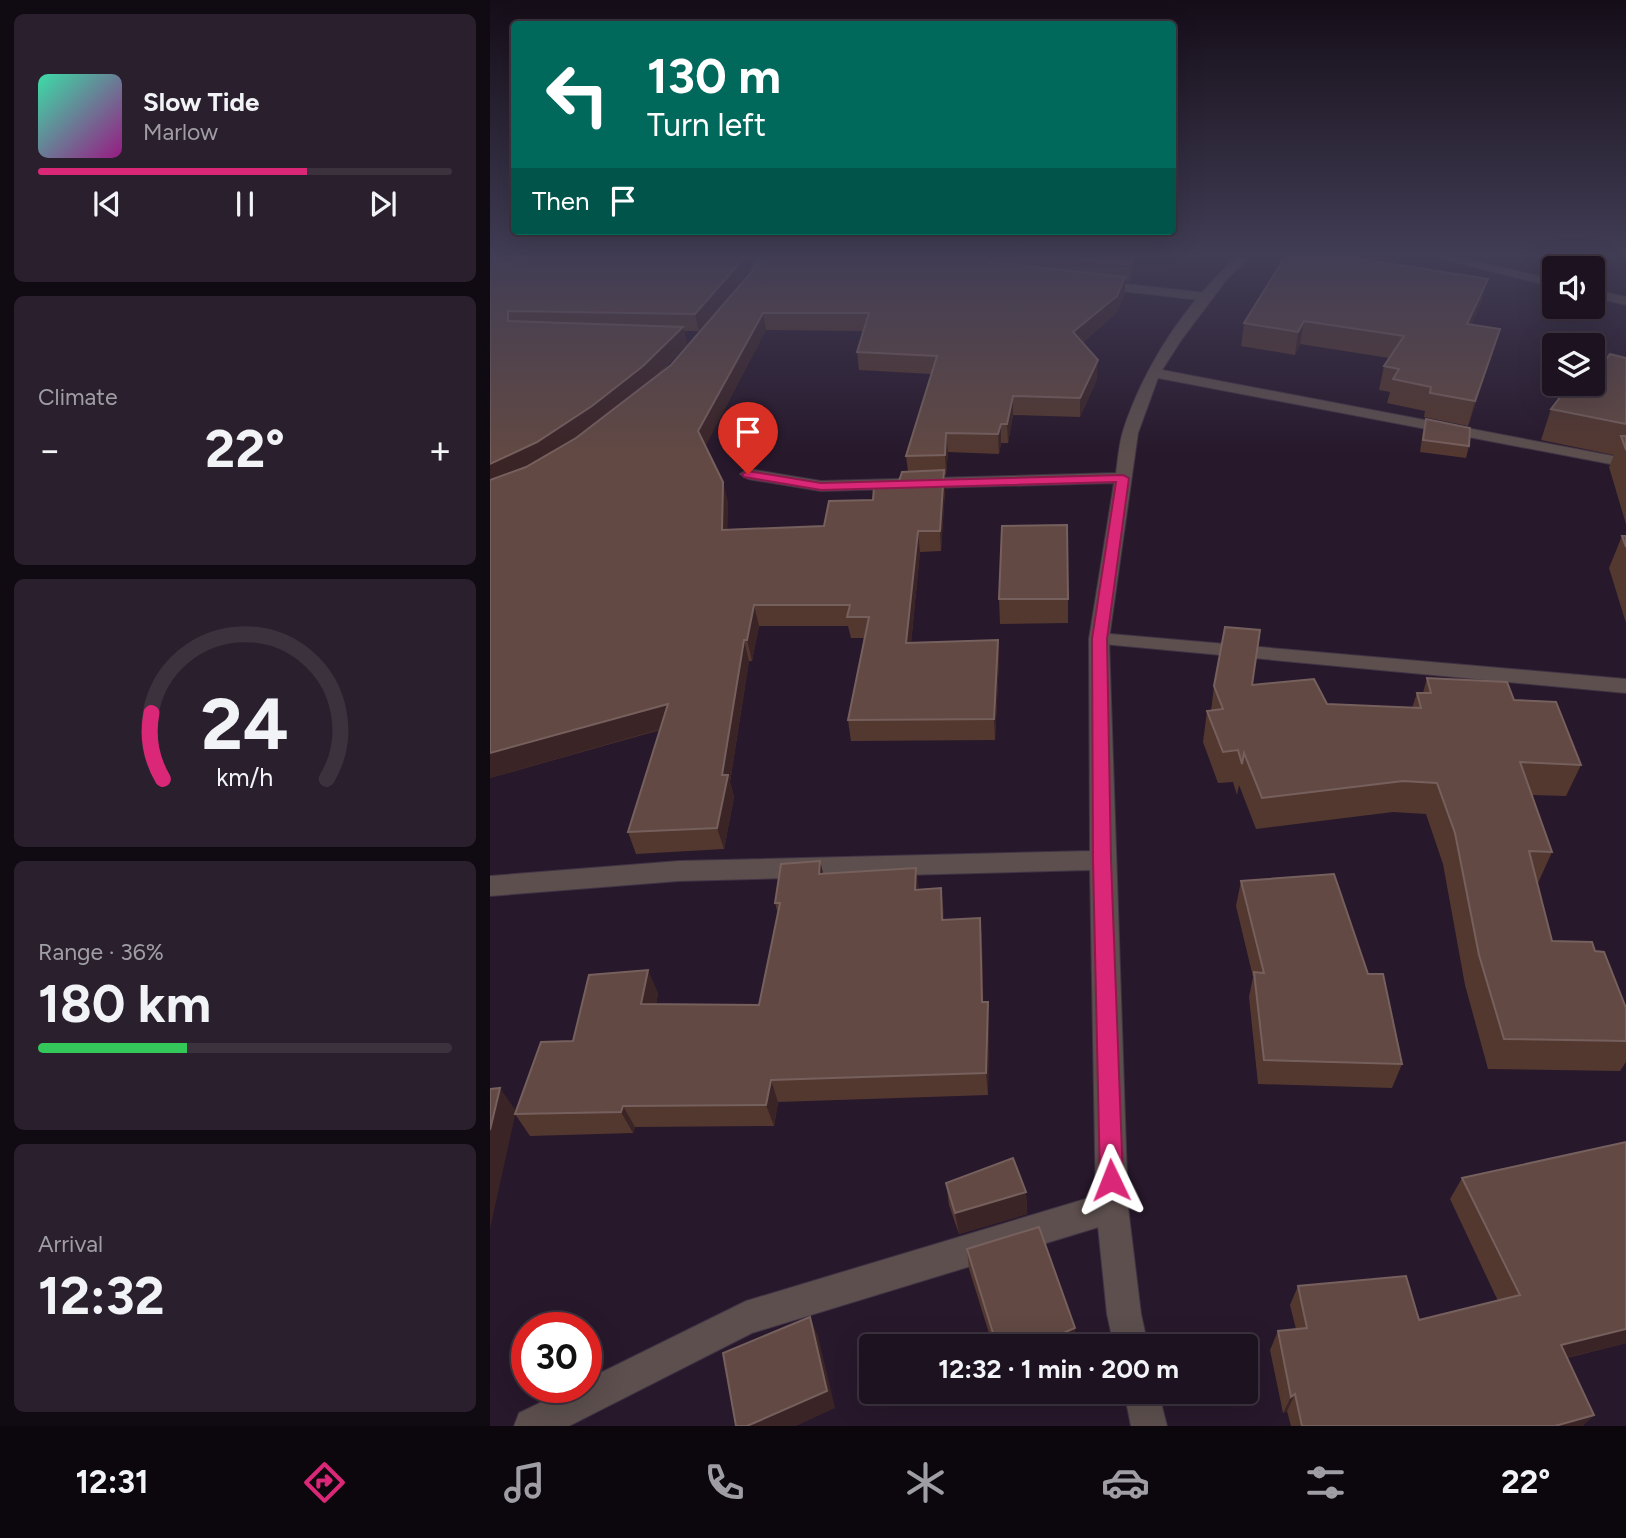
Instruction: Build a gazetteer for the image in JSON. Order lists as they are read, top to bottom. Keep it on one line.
{"page":{"turn":["130 m","Turn left"],"song":["Slow Tide","Marlow"],"then":"Then","tile":["Climate",["Range · 36%","180 km"],["Arrival","12:32"]],"heat":["−","22°","+"],"limit":"30","trip":"12:32 · 1 min · 200 m","tabs":["12:31","22°"],"gauge":["24","km/h"]}}
